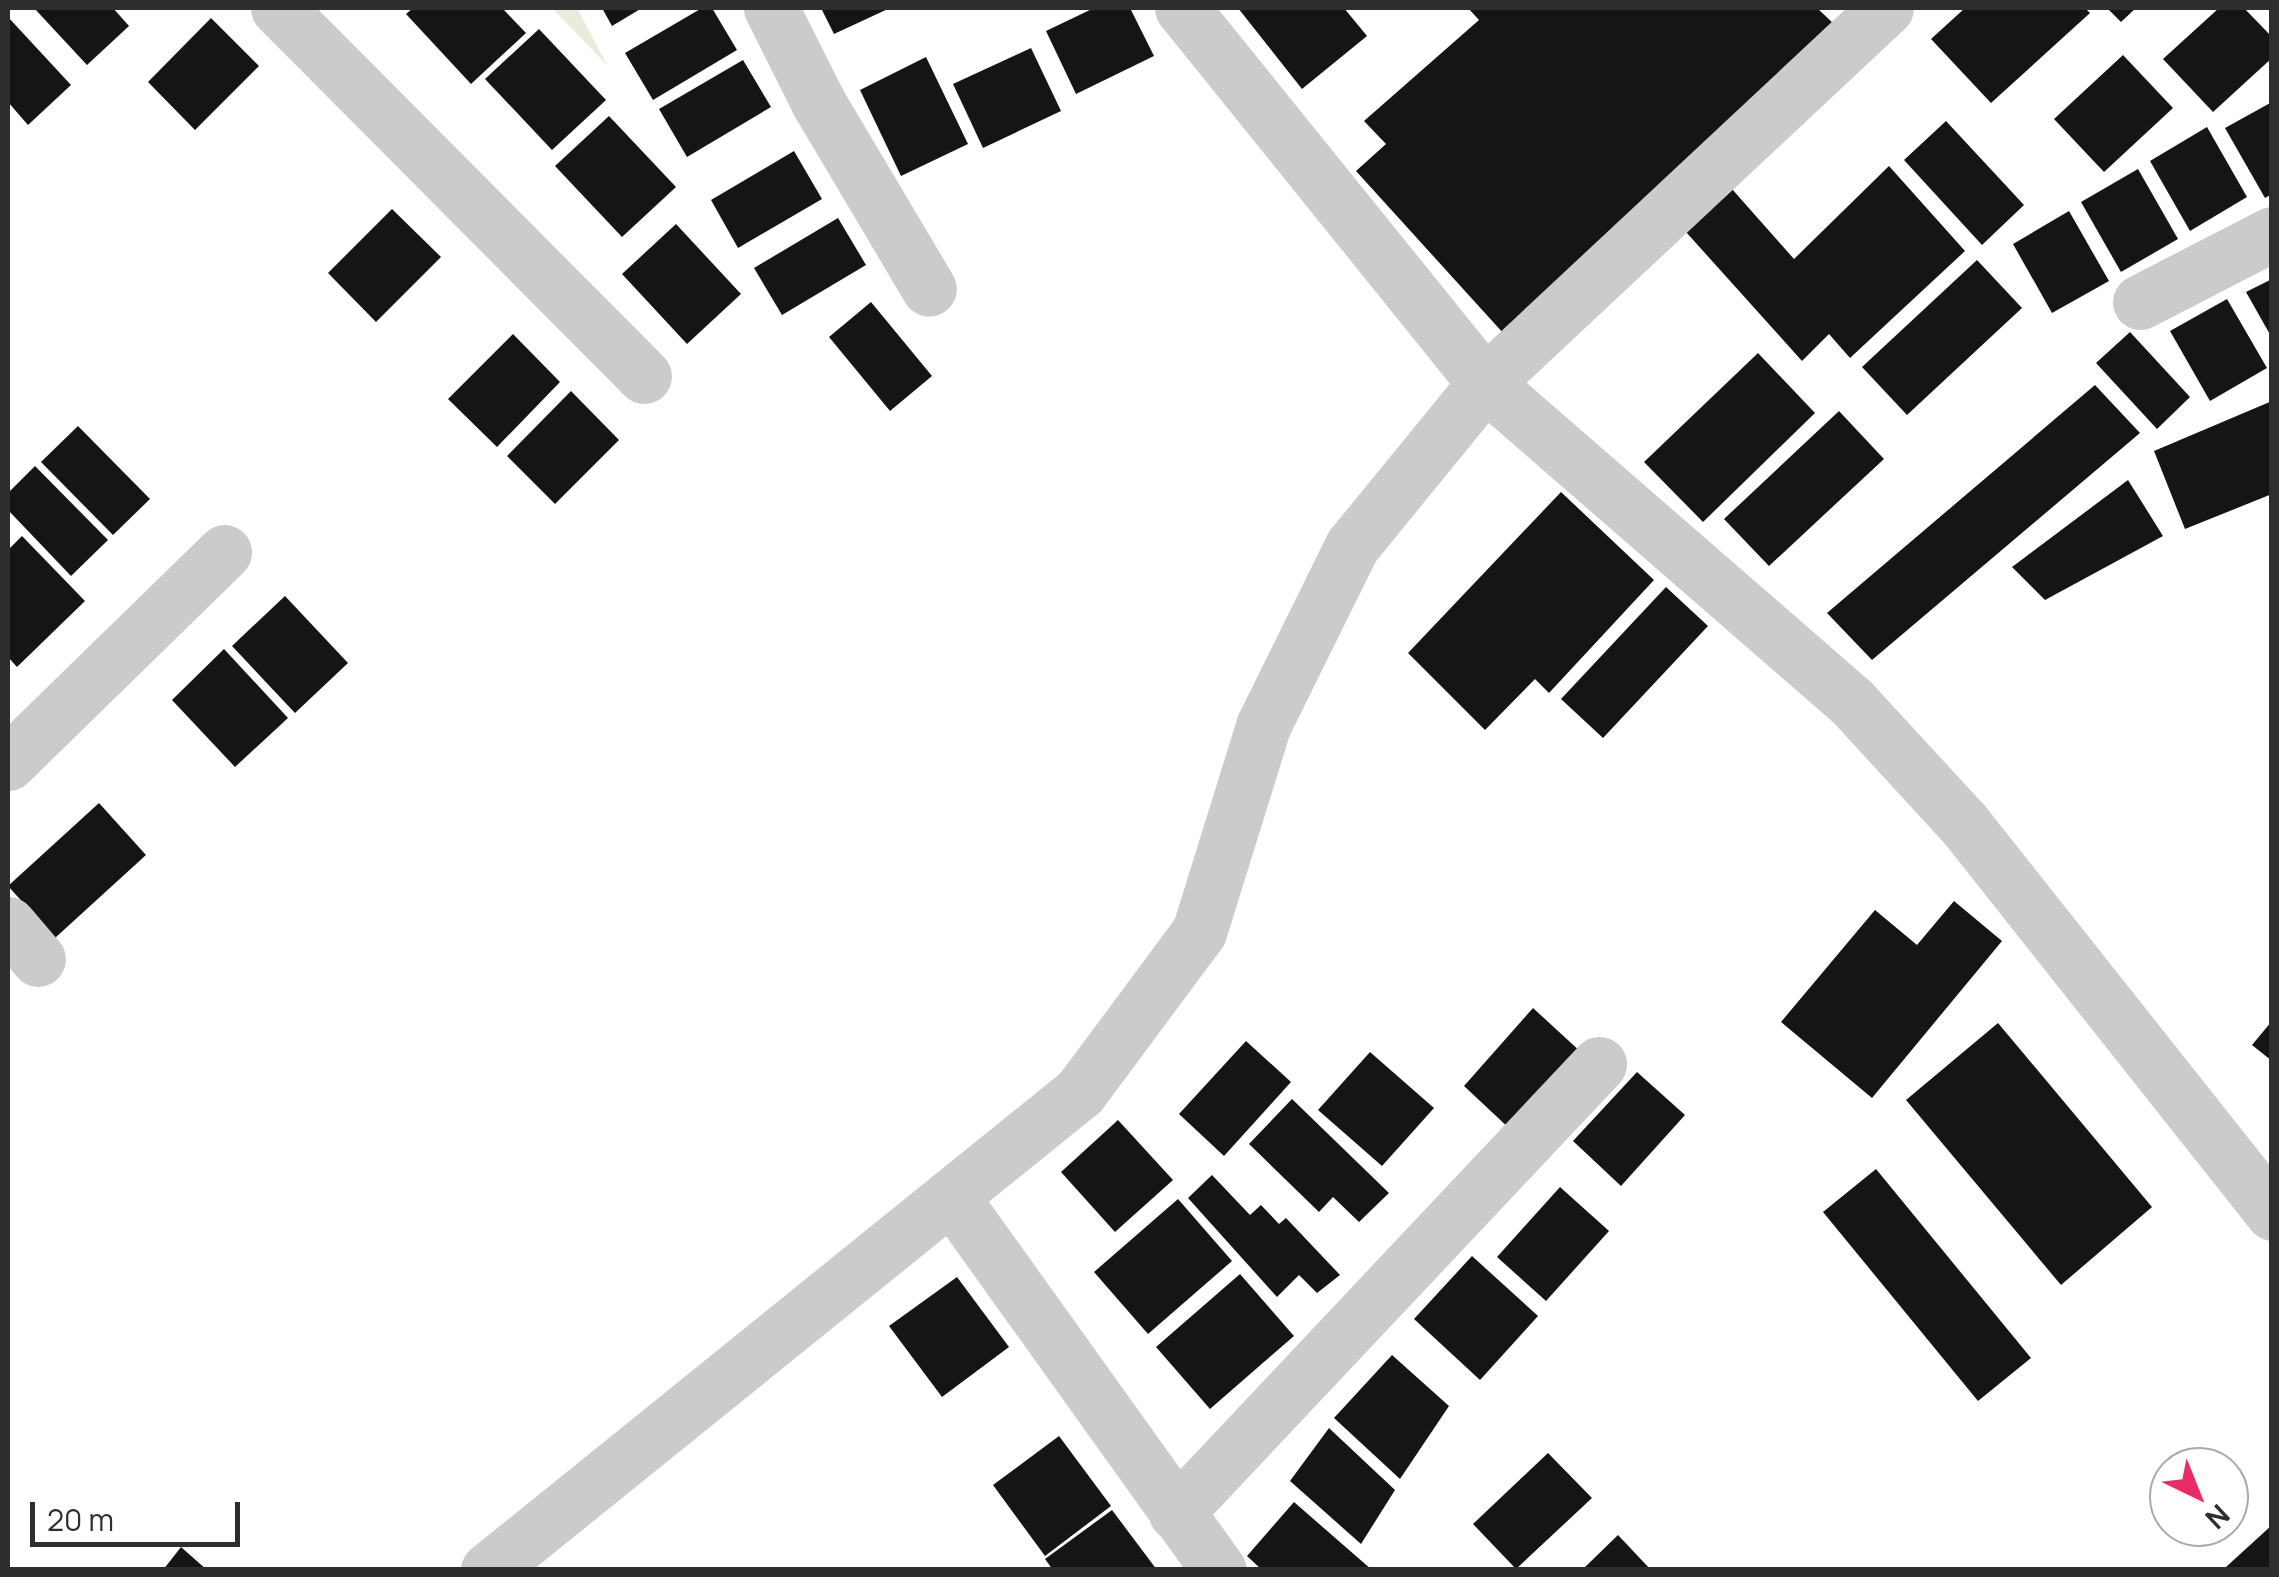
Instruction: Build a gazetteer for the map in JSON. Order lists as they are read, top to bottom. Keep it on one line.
{"scale_bar":"20 m","north":"bottom right"}
